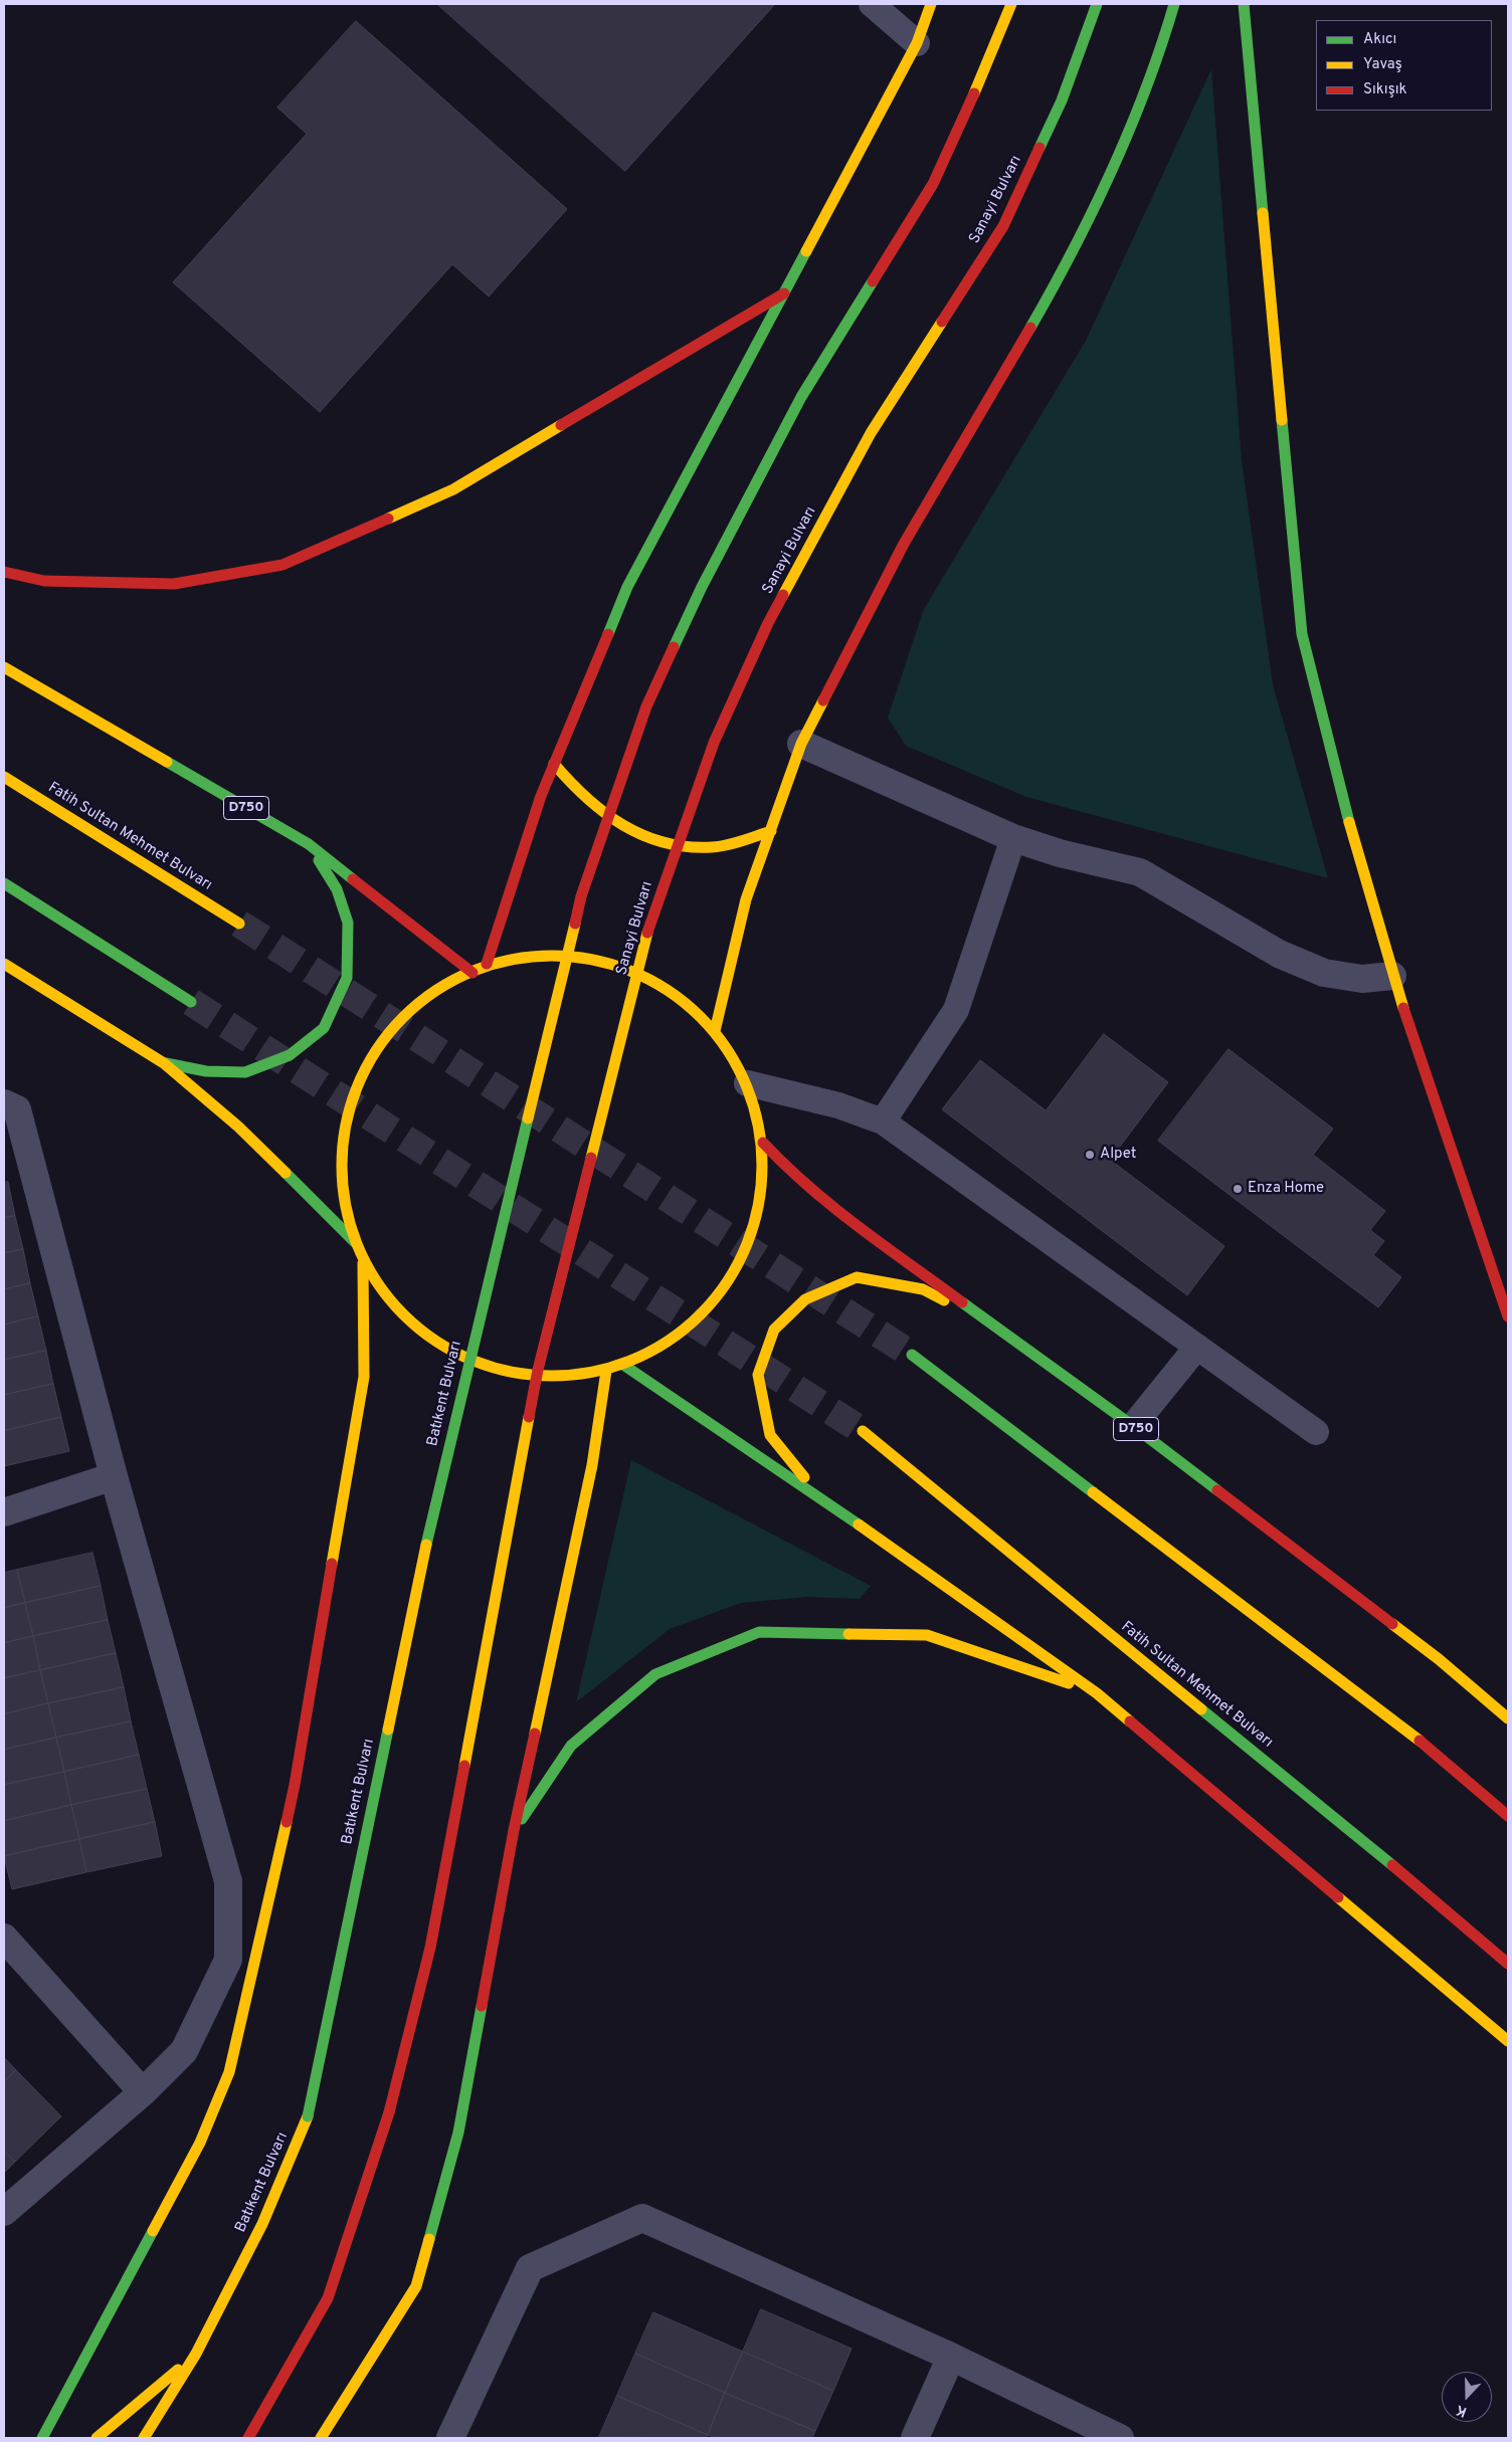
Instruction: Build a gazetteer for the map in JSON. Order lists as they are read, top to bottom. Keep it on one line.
{"streets":{"main road":["Sanayi Bulvarı","D750","Fatih Sultan Mehmet Bulvarı","Batıkent Bulvarı"]},"places":["Alpet","Enza Home"],"legend":["Akıcı","Yavaş","Sıkışık"],"north":"bottom"}
